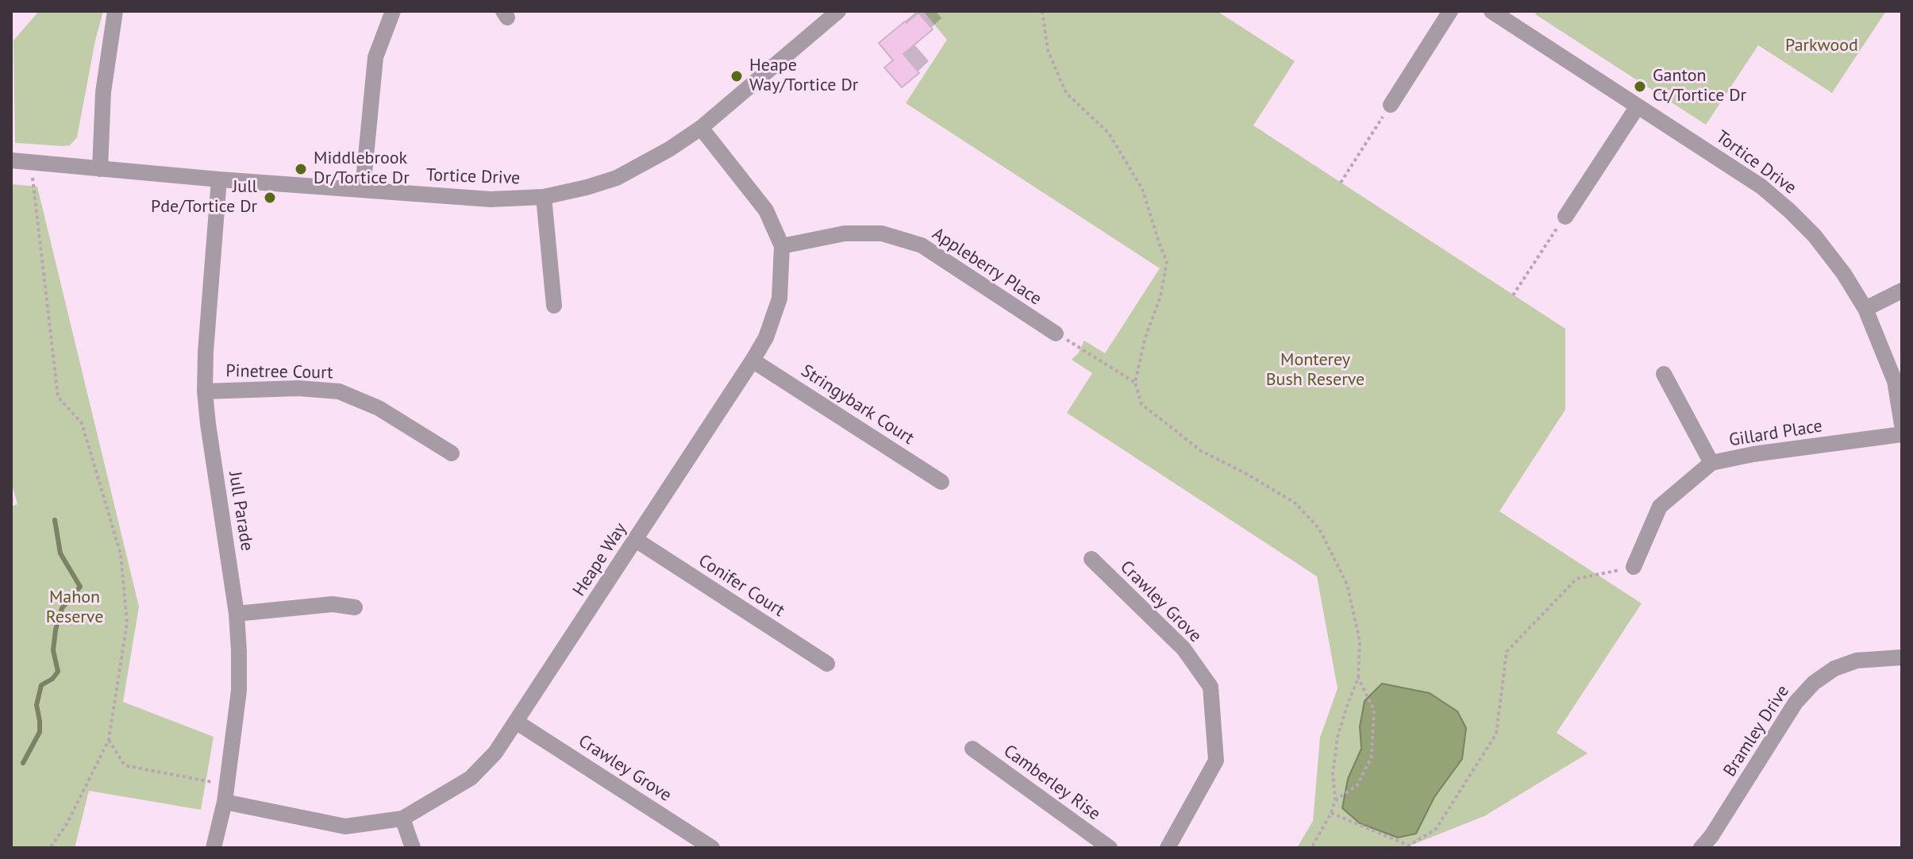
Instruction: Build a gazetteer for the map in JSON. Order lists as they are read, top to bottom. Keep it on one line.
{"streets":{"street":["Tortice Drive","Appleberry Place","Pinetree Court","Stringybark Court","Gillard Place","Jull Parade","Heape Way","Conifer Court","Crawley Grove","Bramley Drive","Camberley Rise"]},"crossings":[["Tortice Drive","Jull Parade"],["Tortice Drive","Heape Way"],["Appleberry Place","Heape Way"],["Pinetree Court","Jull Parade"],["Stringybark Court","Heape Way"],["Jull Parade","Heape Way"],["Heape Way","Conifer Court"],["Heape Way","Crawley Grove"]],"parks":["Parkwood","Monterey Bush Reserve","Mahon Reserve"],"places":["Heape Way/Tortice Dr","Ganton Ct/Tortice Dr","Middlebrook Dr/Tortice Dr","Jull Pde/Tortice Dr"]}
